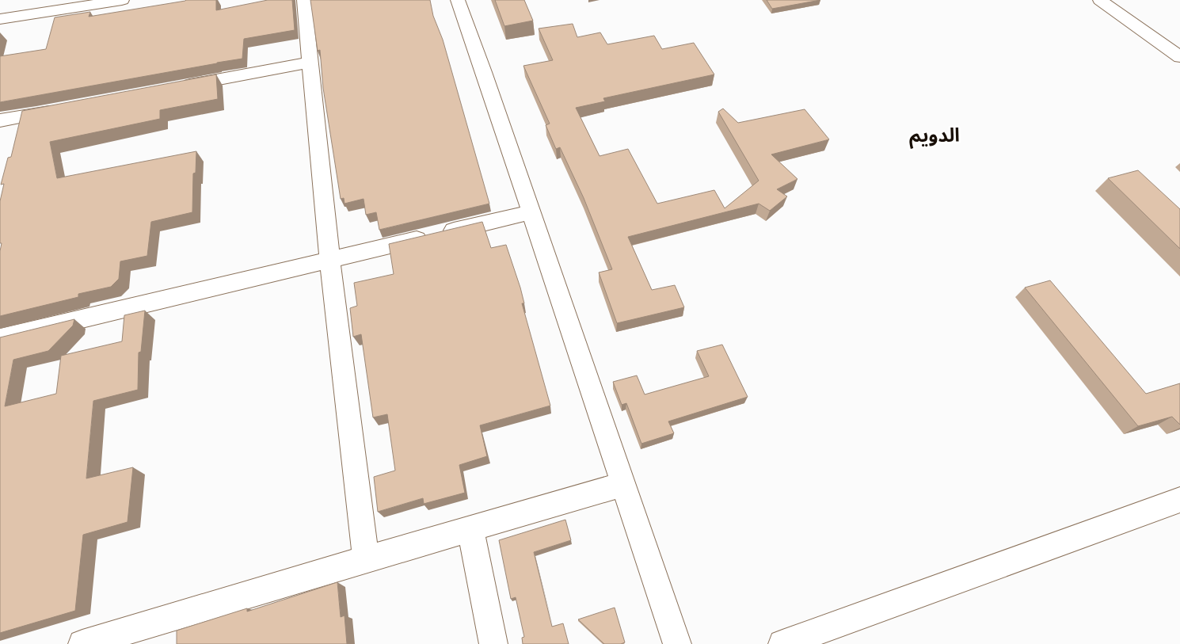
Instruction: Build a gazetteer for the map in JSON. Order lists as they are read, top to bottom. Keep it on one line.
{"districts":["الدويم"]}
